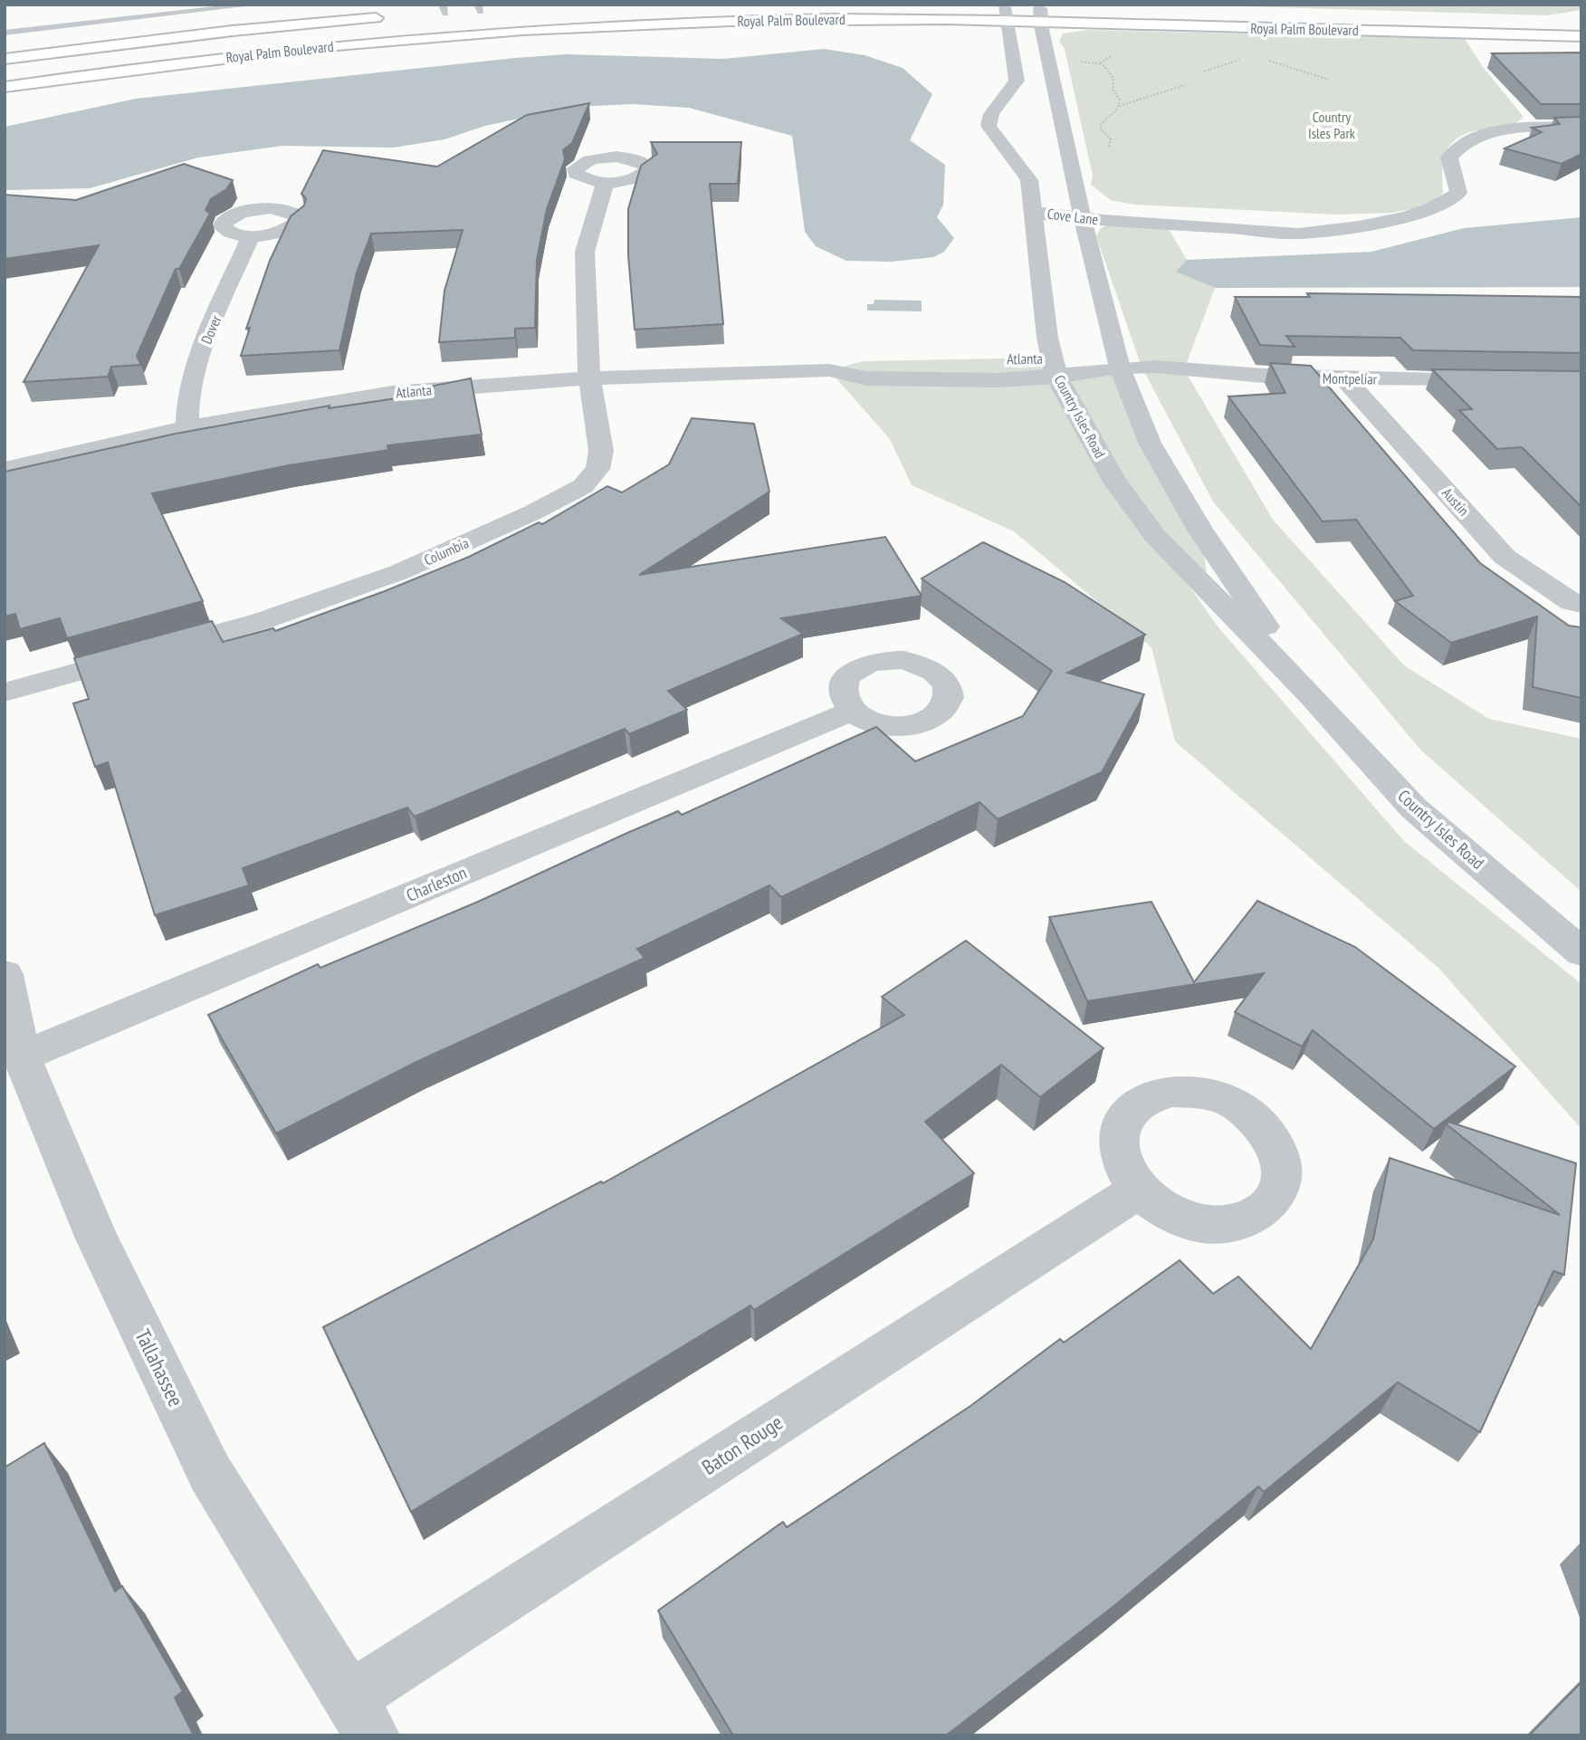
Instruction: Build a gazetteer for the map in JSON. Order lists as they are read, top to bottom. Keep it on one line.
{"streets":{"main road":["Royal Palm Boulevard"],"street":["Cove Lane","Dover","Atlanta","Montpeliar","Country Isles Road","Austin","Columbia","Charleston","Tallahassee","Baton Rouge"]},"crossings":[["Royal Palm Boulevard","Country Isles Road"],["Cove Lane","Country Isles Road"],["Dover","Atlanta"],["Atlanta","Montpeliar"],["Atlanta","Country Isles Road"],["Atlanta","Columbia"],["Montpeliar","Country Isles Road"],["Montpeliar","Austin"],["Charleston","Tallahassee"],["Tallahassee","Baton Rouge"]],"parks":["Country Isles Park"]}
